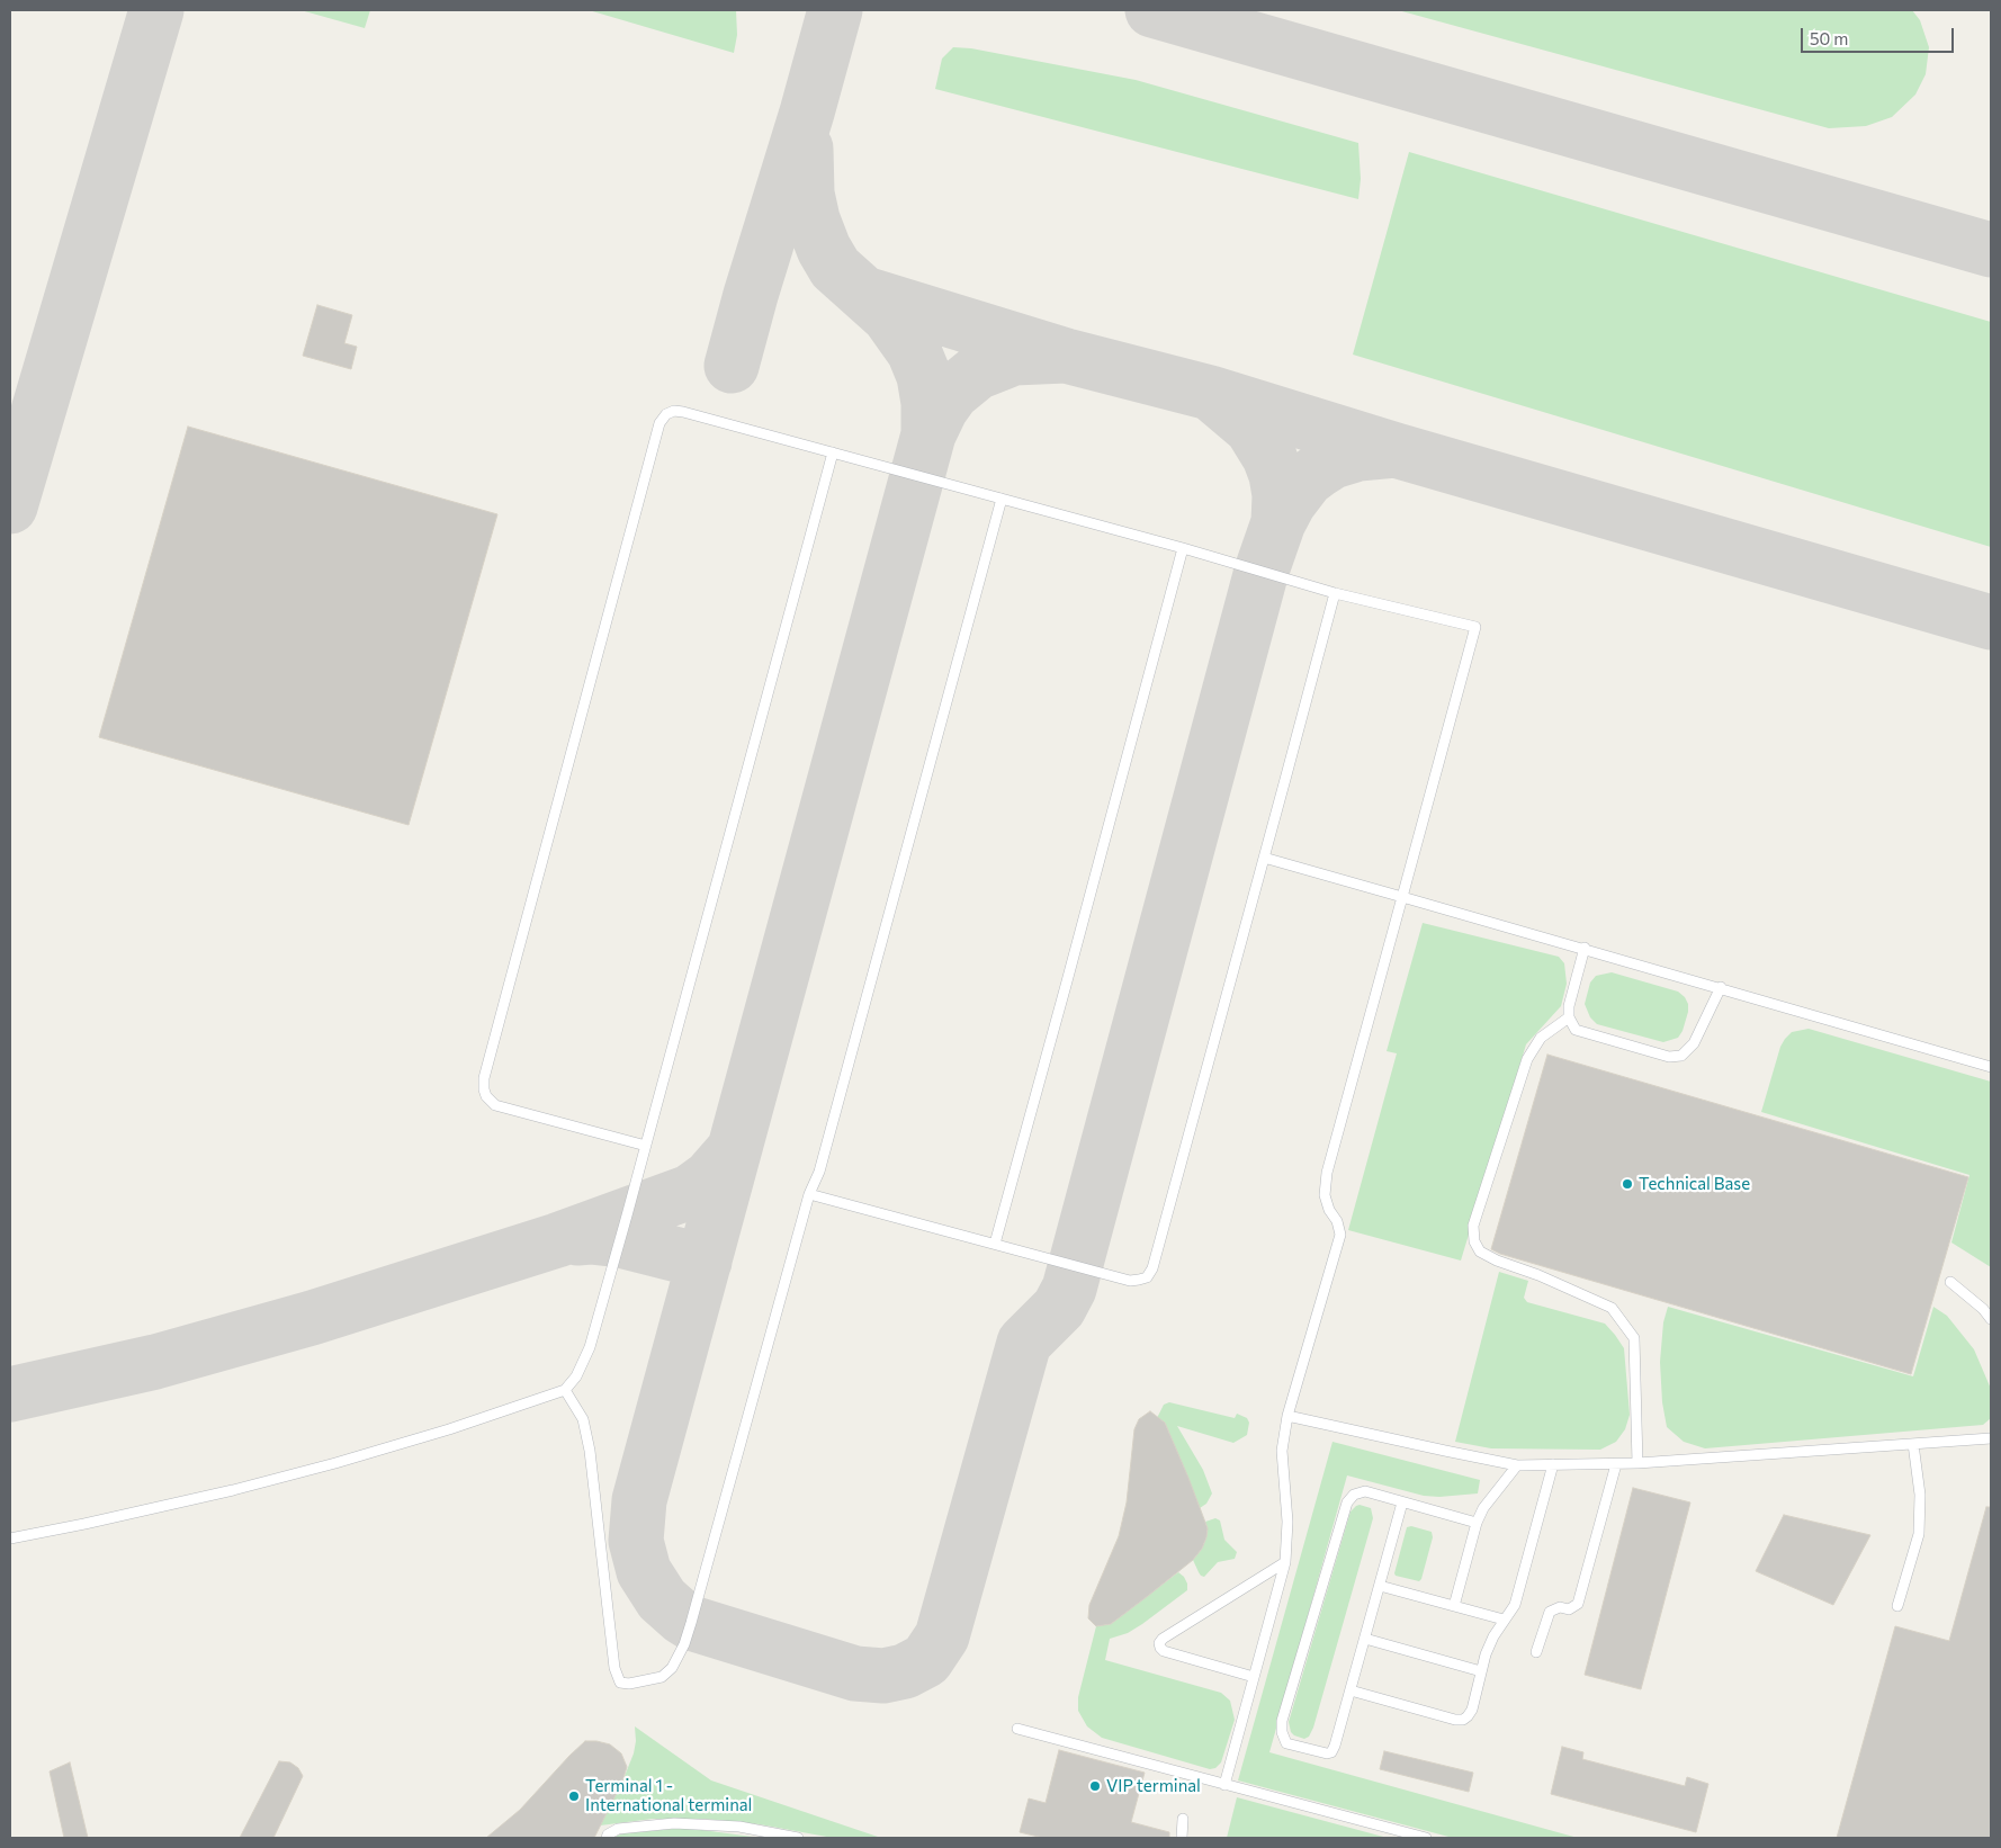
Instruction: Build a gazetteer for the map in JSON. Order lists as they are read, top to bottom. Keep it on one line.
{"places":["Technical Base","VIP terminal","Terminal 1 - International terminal"],"scale_bar":"50 m"}
